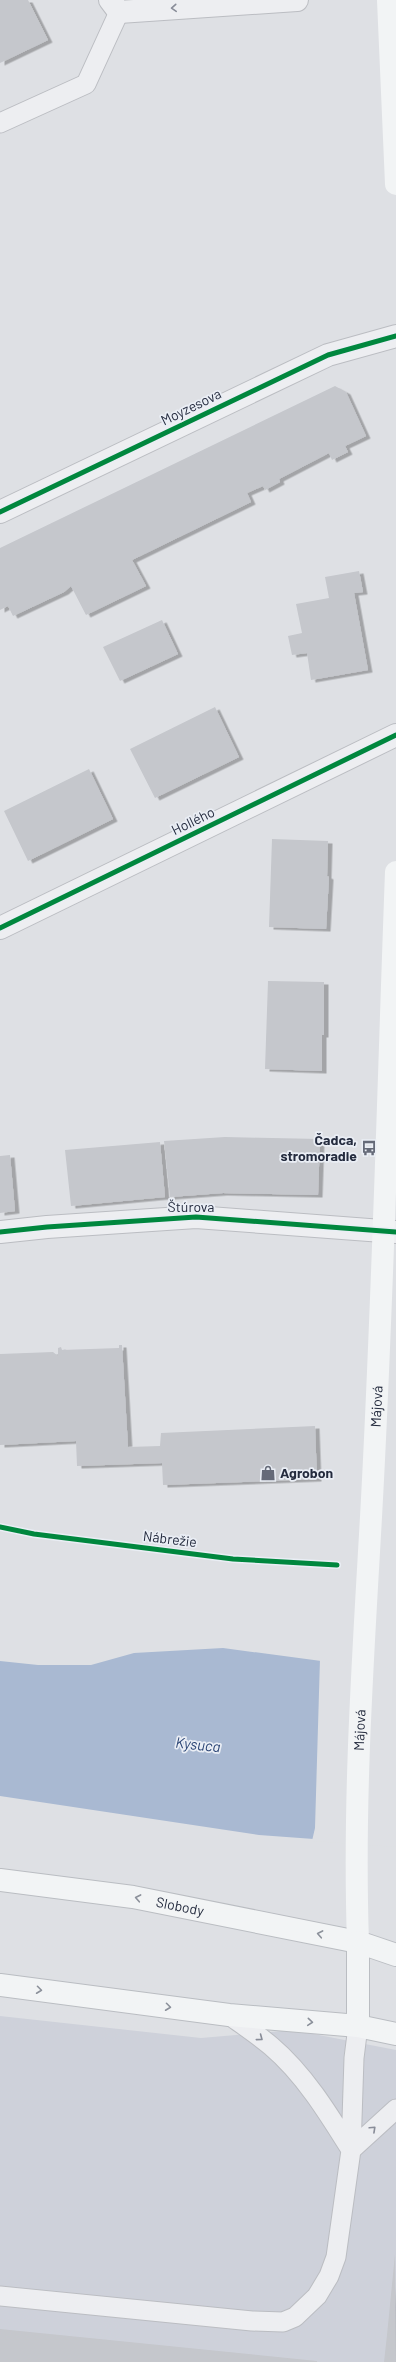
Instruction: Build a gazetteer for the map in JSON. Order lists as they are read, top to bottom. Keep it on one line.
{"streets":{"main road":["Májová","Slobody"],"street":["Moyzesova","Hollého","Štúrova"],"cycle path":["Nábrežie"]},"crossings":[["Štúrova","Májová"],["Májová","Slobody"]],"water":["Kysuca"],"places":{"bus stop":["Čadca, stromoradie"],"shop":["Agrobon"]}}
